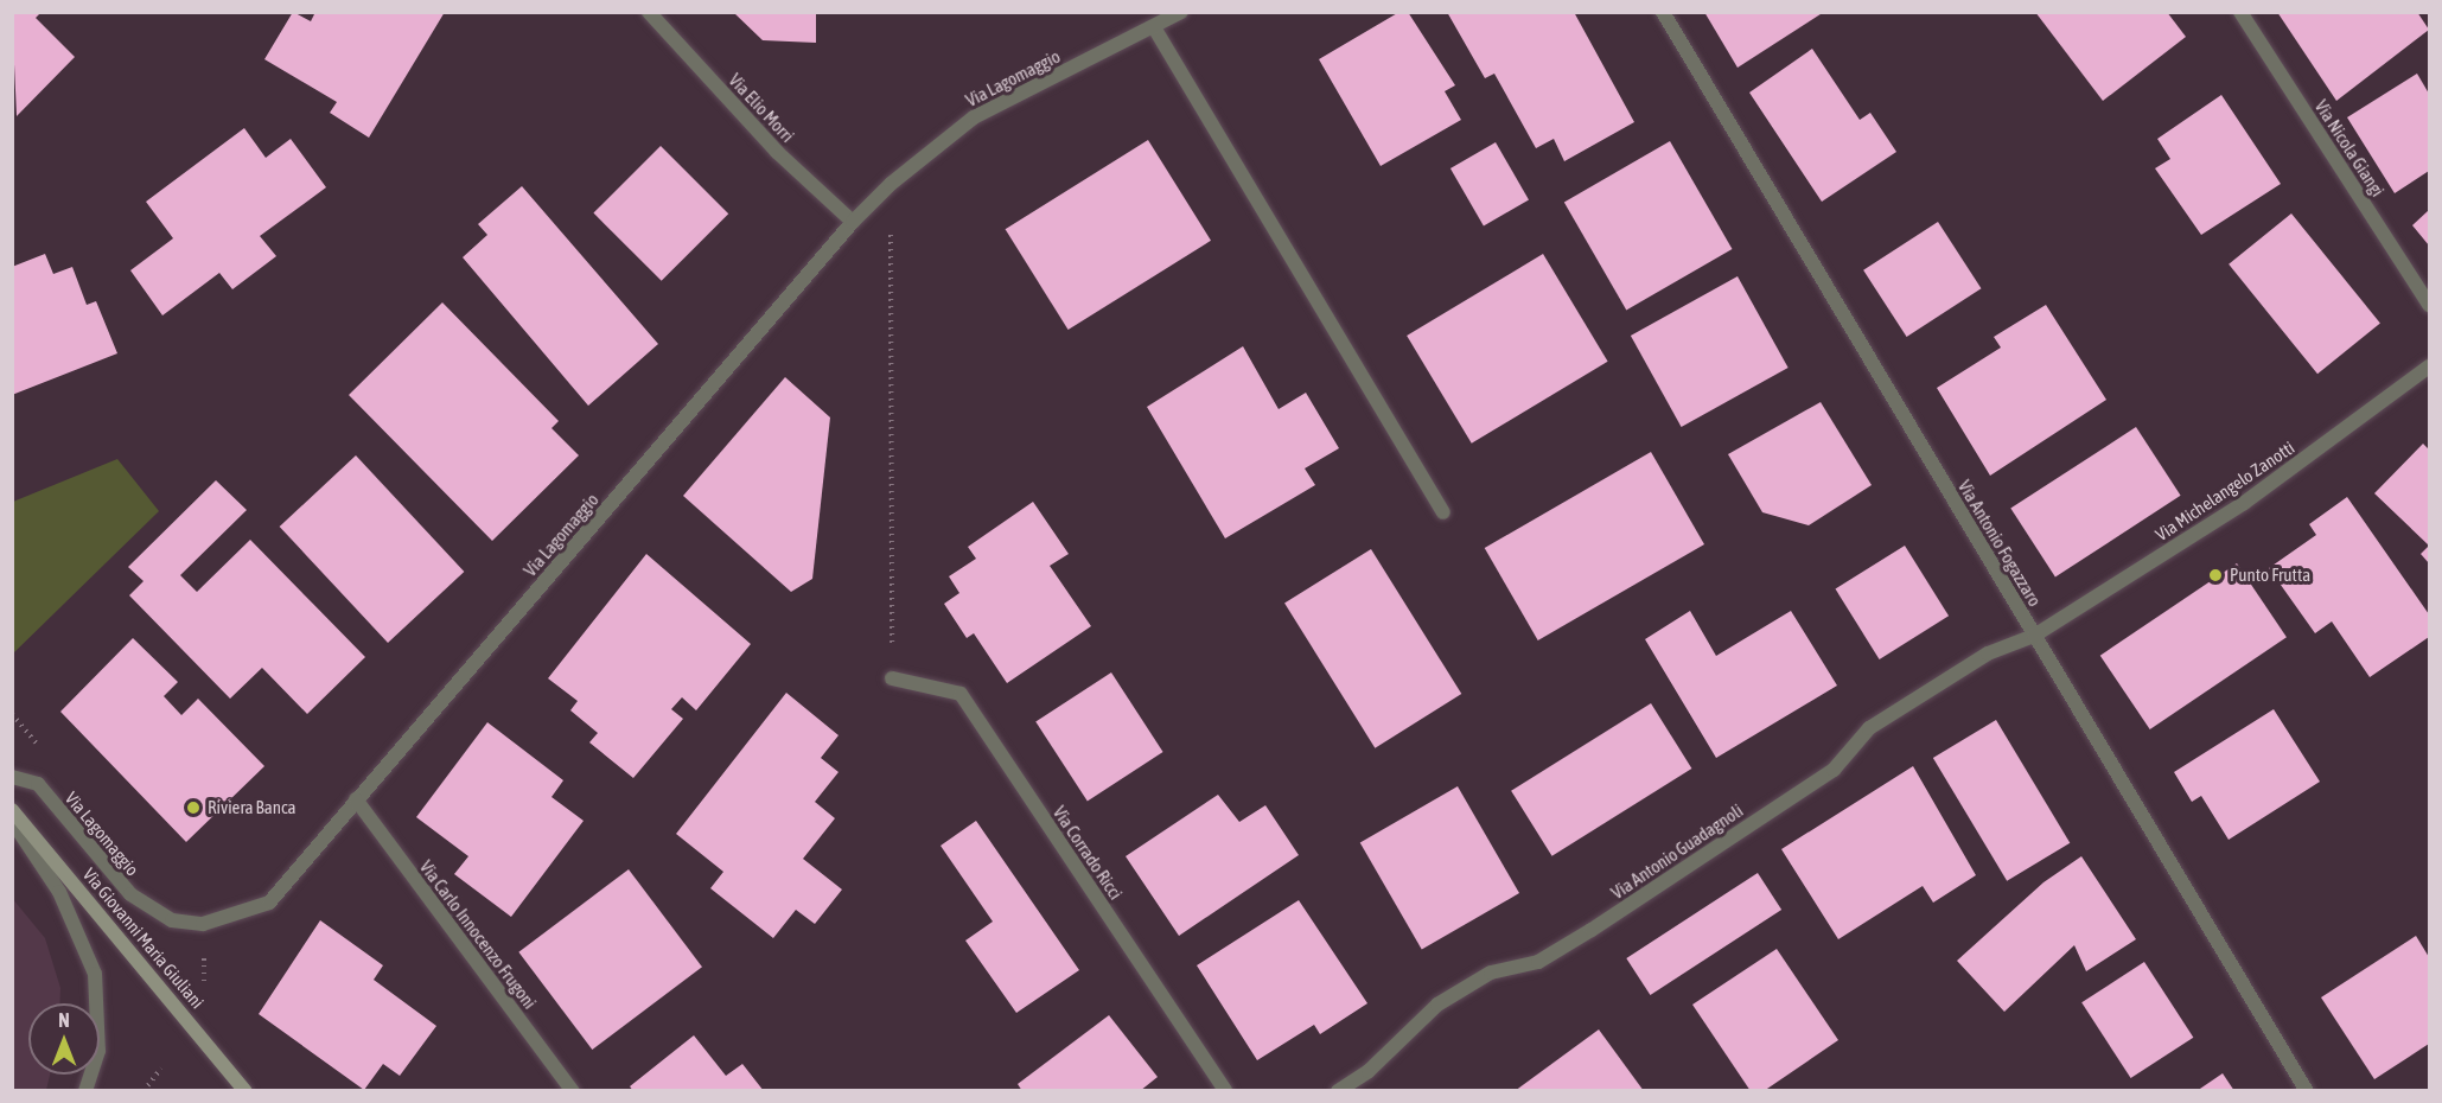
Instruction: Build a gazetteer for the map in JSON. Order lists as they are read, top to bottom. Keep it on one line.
{"streets":{"main road":["Via Giovanni Maria Giuliani"],"street":["Via Lagomaggio","Via Elio Morri","Via Nicola Giangi","Via Michelangelo Zanotti","Via Antonio Fogazzaro","Via Antonio Guadagnoli","Via Corrado Ricci","Via Carlo Innocenzo Frugoni"]},"crossings":[["Via Lagomaggio","Via Elio Morri"],["Via Lagomaggio","Via Carlo Innocenzo Frugoni"],["Via Michelangelo Zanotti","Via Antonio Fogazzaro"],["Via Michelangelo Zanotti","Via Antonio Guadagnoli"],["Via Antonio Fogazzaro","Via Antonio Guadagnoli"]],"places":["Punto Frutta","Riviera Banca"],"north":"top"}
